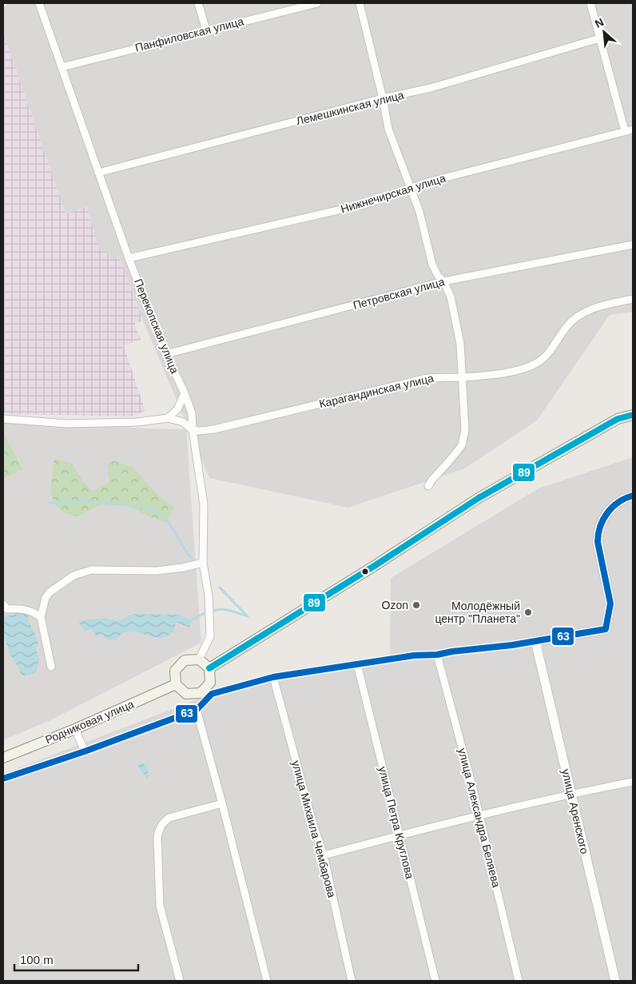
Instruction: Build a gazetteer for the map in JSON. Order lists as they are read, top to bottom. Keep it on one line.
{"streets":{"main road":["Родниковая улица"],"street":["Панфиловская улица","Лемешкинская улица","Нижнечирская улица","Петровская улица","Перекопская улица","Карагандинская улица","улица Аренского","улица Александра Беляева","улица Петра Круглова","улица Михаила Чембарова"]},"crossings":[["Панфиловская улица","Перекопская улица"],["Лемешкинская улица","Перекопская улица"],["Нижнечирская улица","Перекопская улица"],["Петровская улица","Перекопская улица"],["Перекопская улица","Карагандинская улица"],["Перекопская улица","Родниковая улица"],["Родниковая улица","улица Аренского"],["Родниковая улица","улица Александра Беляева"],["Родниковая улица","улица Петра Круглова"],["Родниковая улица","улица Михаила Чембарова"]],"places":["Ozon","Молодёжный центр \"Планета\""],"lines":["transit line 89","transit line 63"],"scale_bar":"100 m","north":"top left"}
